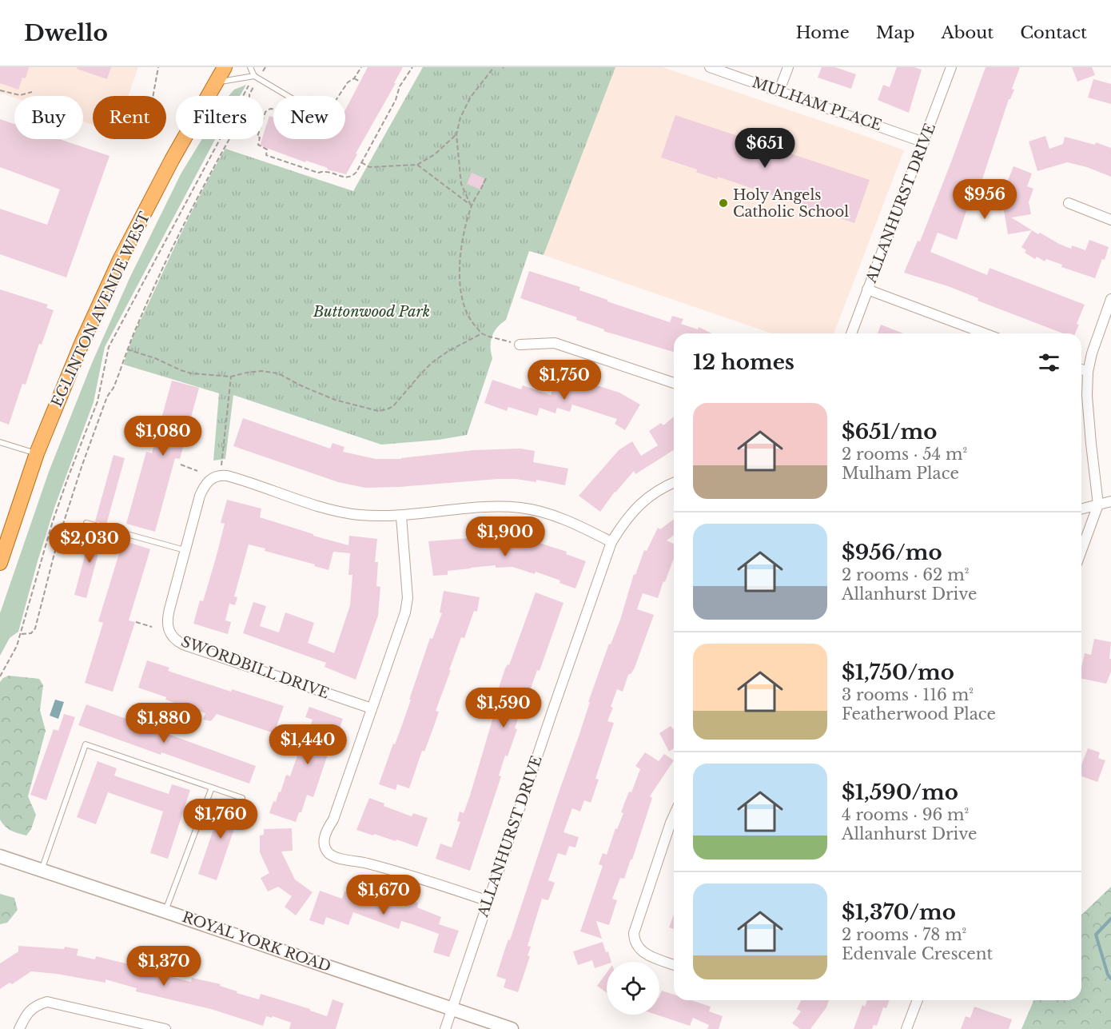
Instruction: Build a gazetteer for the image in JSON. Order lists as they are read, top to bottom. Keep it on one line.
{"streets":{"main road":["EGLINTON AVENUE WEST","ROYAL YORK ROAD"],"street":["MULHAM PLACE","ALLANHURST DRIVE","SWORDBILL DRIVE"]},"crossings":[["MULHAM PLACE","ALLANHURST DRIVE"],["ALLANHURST DRIVE","ROYAL YORK ROAD"]],"parks":["Buttonwood Park"],"places":["Holy Angels Catholic School"],"page":{"header":"Dwello","nav":["Home","Map","About","Contact"],"chip":["Buy","Rent","Filters","New"],"price":["$651","$956","$1,750","$1,080","$1,900","$2,030","$1,590","$1,880","$1,440","$1,760","$1,670","$1,370"],"heading":"12 homes","list":[{"name":"$651/mo","note":"2 rooms · 54 m² · Mulham Place"},{"name":"$956/mo","note":"2 rooms · 62 m² · Allanhurst Drive"},{"name":"$1,750/mo","note":"3 rooms · 116 m² · Featherwood Place"},{"name":"$1,590/mo","note":"4 rooms · 96 m² · Allanhurst Drive"},{"name":"$1,370/mo","note":"2 rooms · 78 m² · Edenvale Crescent"}]}}
